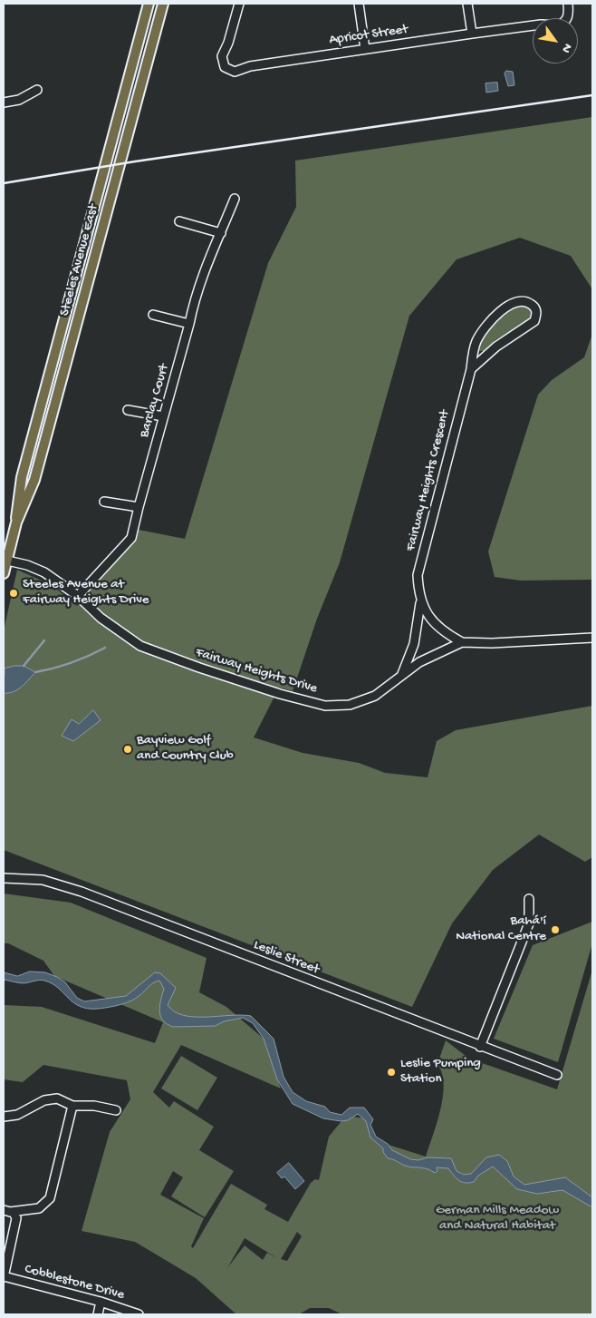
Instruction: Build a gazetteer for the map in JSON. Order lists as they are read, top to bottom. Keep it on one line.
{"streets":{"main road":["Steeles Avenue East"],"street":["Apricot Street","Barclay Court","Fairway Heights Crescent","Fairway Heights Drive","Leslie Street","Cobblestone Drive"]},"crossings":[["Steeles Avenue East","Fairway Heights Drive"],["Barclay Court","Fairway Heights Drive"],["Fairway Heights Crescent","Fairway Heights Drive"]],"parks":["German Mills Meadow and Natural Habitat"],"places":["Steeles Avenue at Fairway Heights Drive","Bayview Golf and Country Club","Bahá'í National Centre","Leslie Pumping Station"],"north":"bottom right"}
